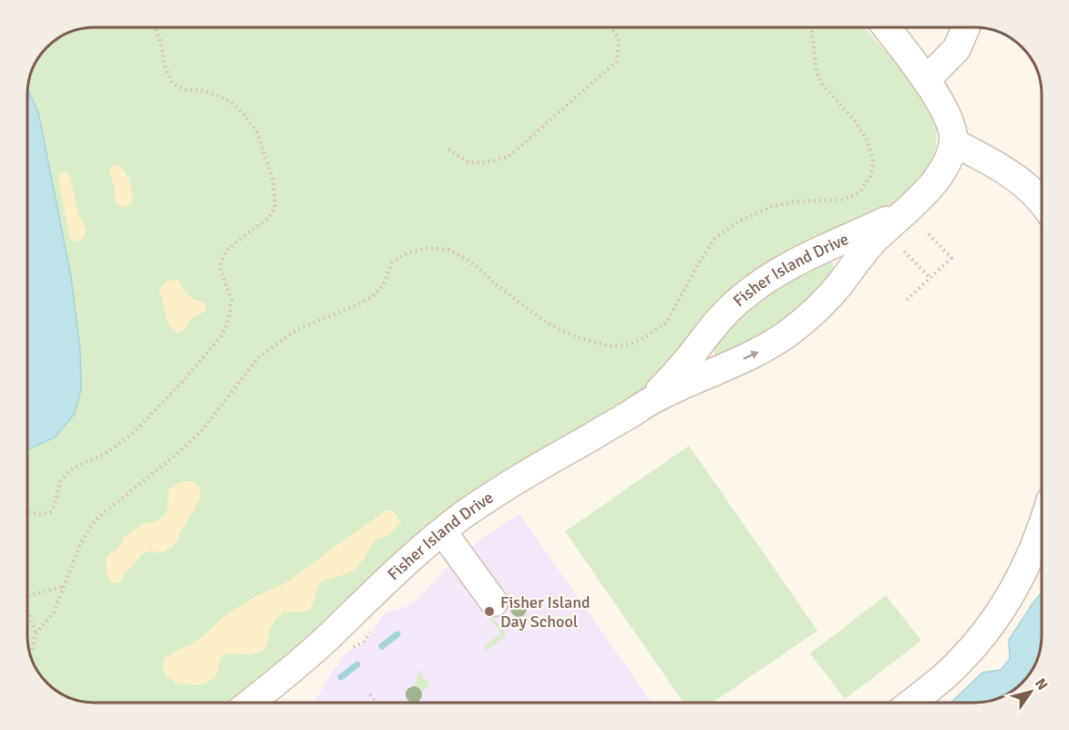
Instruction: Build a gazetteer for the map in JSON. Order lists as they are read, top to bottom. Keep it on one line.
{"streets":{"street":["Fisher Island Drive"]},"places":["Fisher Island Day School"],"north":"top right"}
